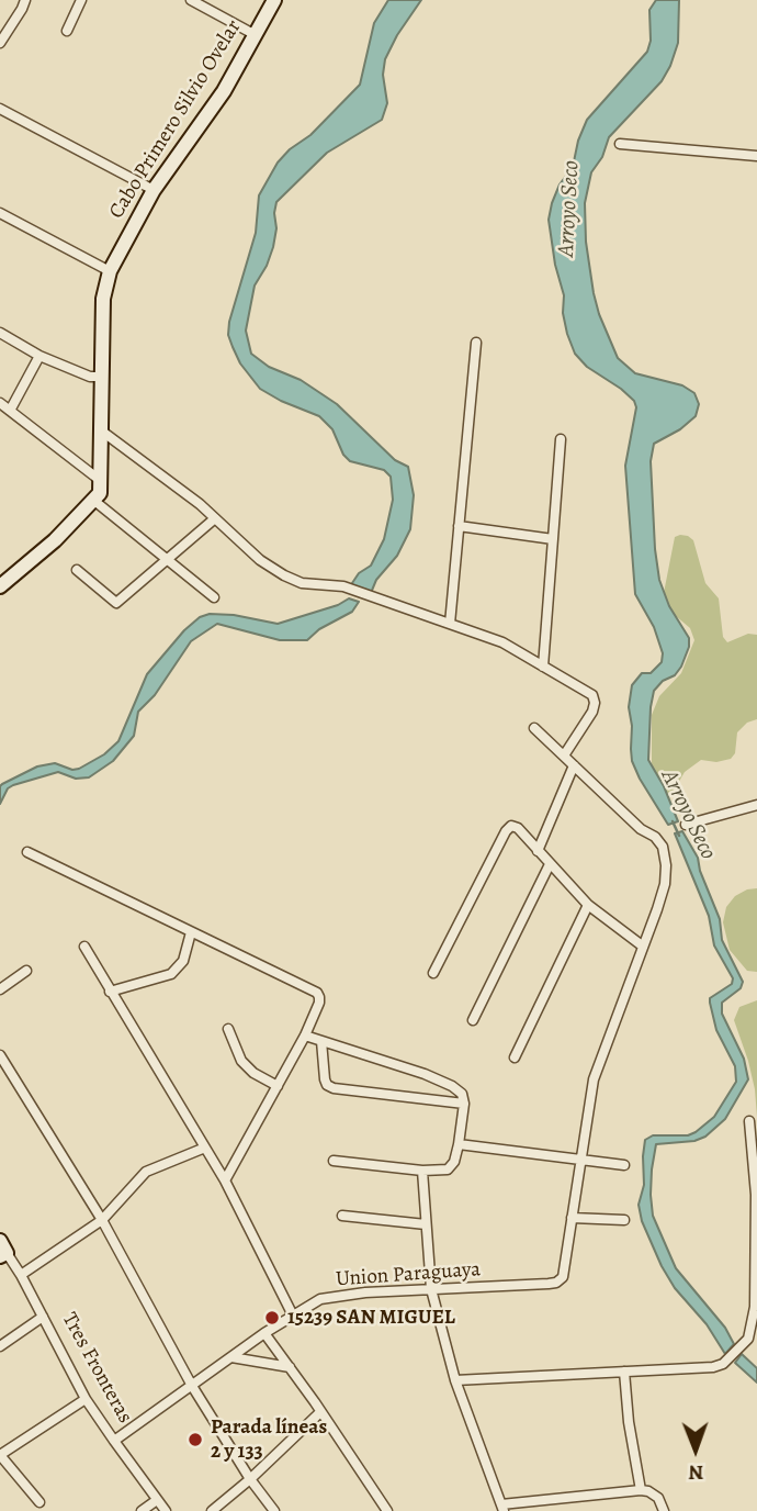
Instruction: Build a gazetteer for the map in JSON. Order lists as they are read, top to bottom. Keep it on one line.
{"streets":{"main road":["Cabo Primero Silvio Ovelar"],"street":["Union Paraguaya","Tres Fronteras"]},"crossings":[["Union Paraguaya","Tres Fronteras"]],"water":["Arroyo Seco"],"places":["15239 SAN MIGUEL","Parada líneas 2 y 133"],"north":"bottom"}
